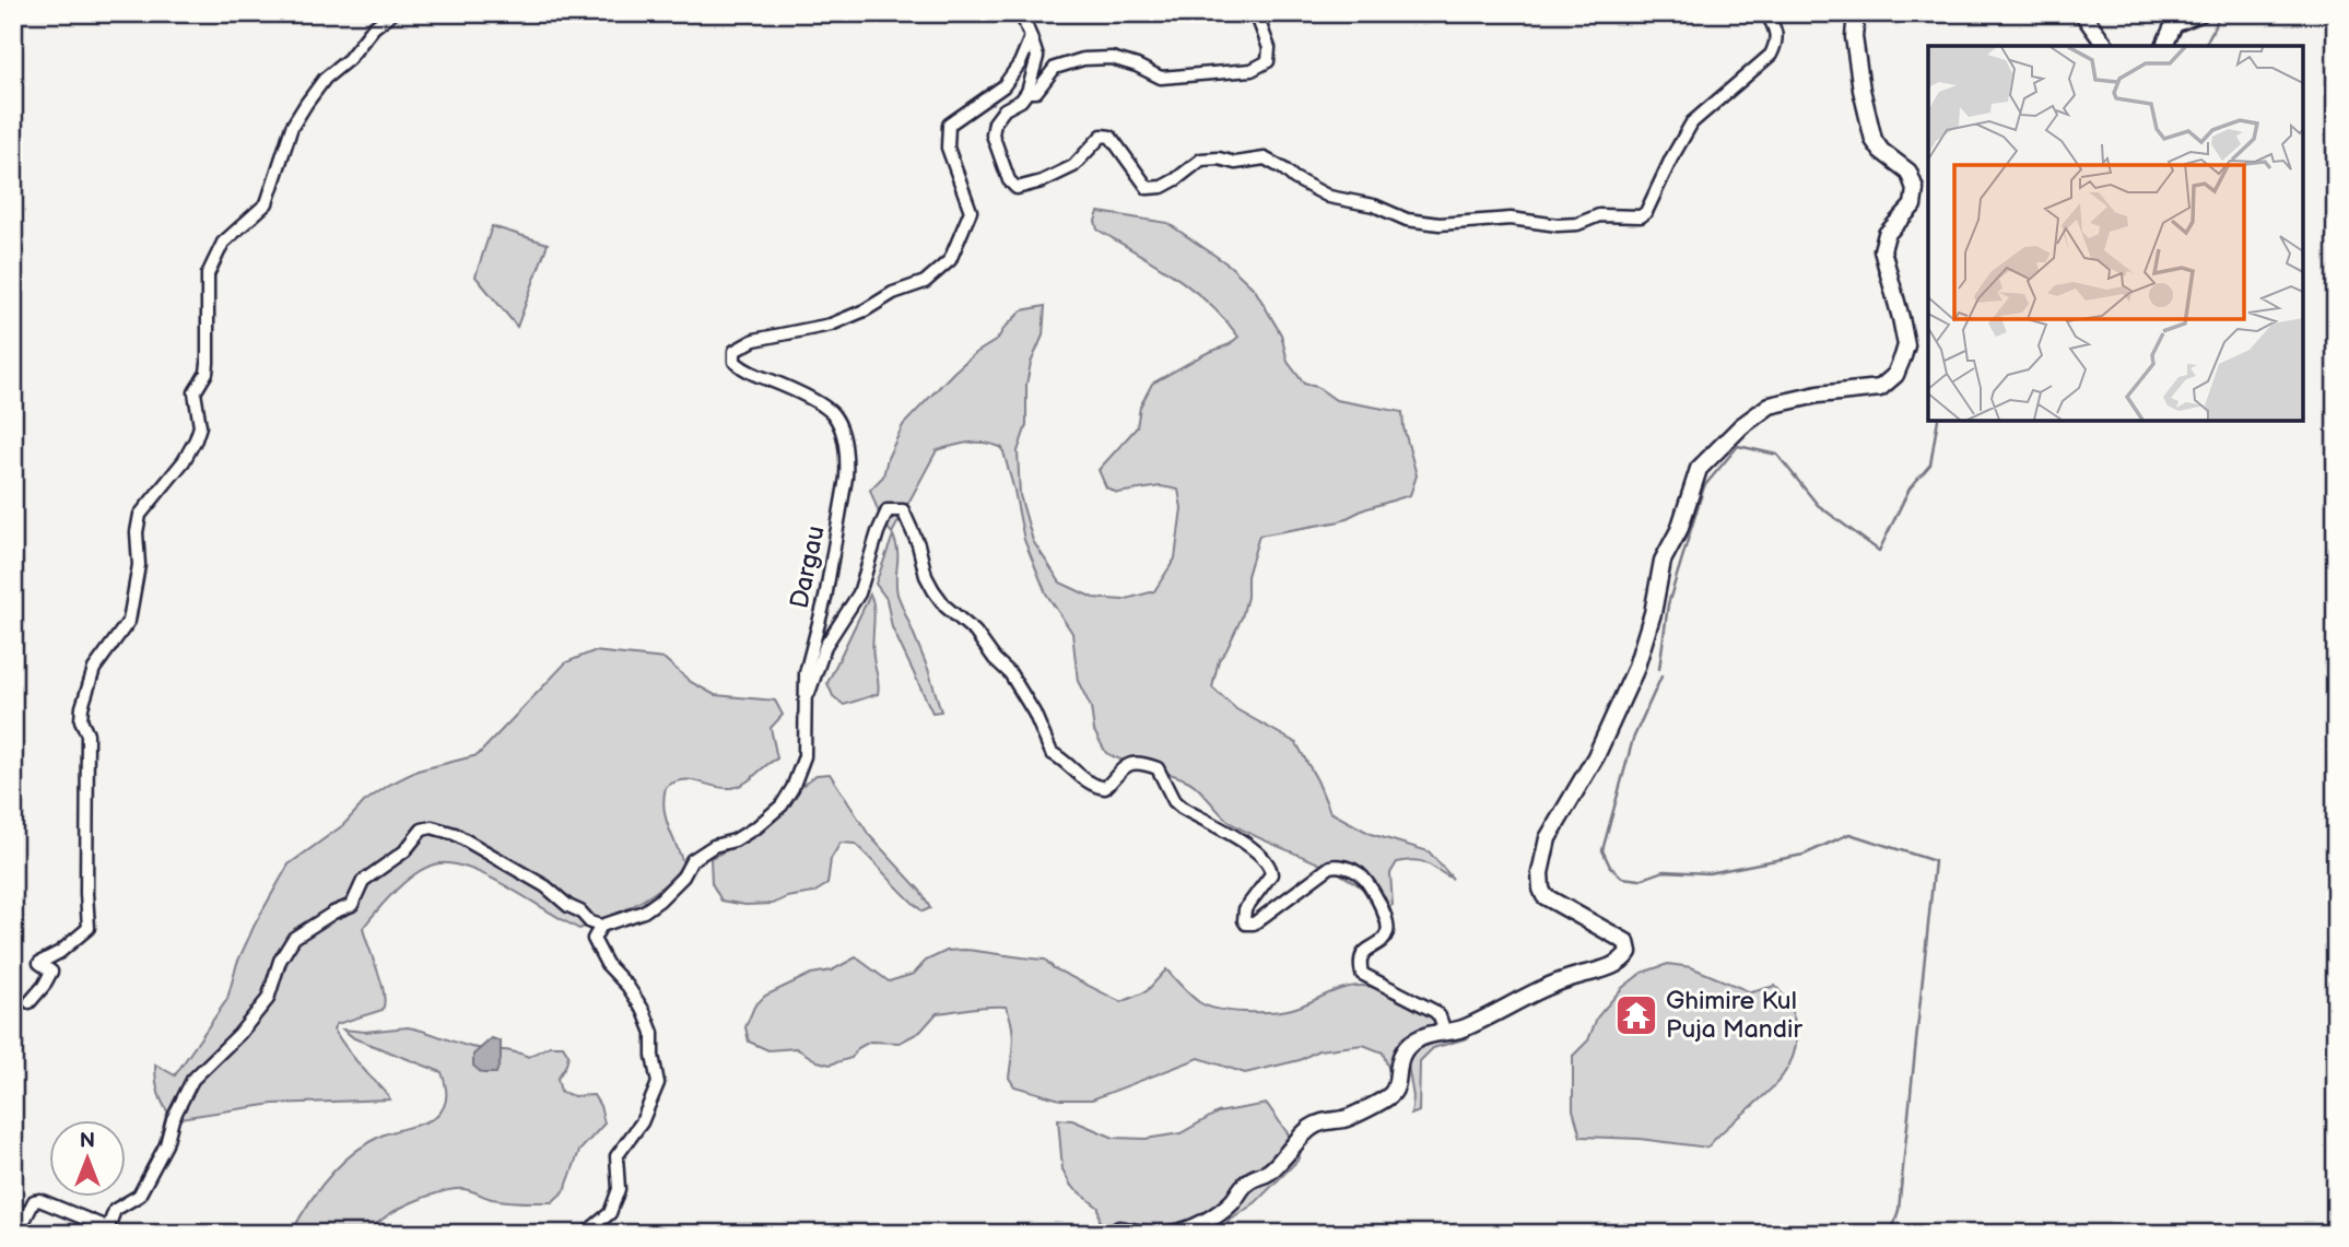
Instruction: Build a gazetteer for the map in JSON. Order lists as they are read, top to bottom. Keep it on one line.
{"streets":{"street":["Dargau"]},"places":{"temple":["Ghimire Kul Puja Mandir"]},"north":"top"}
